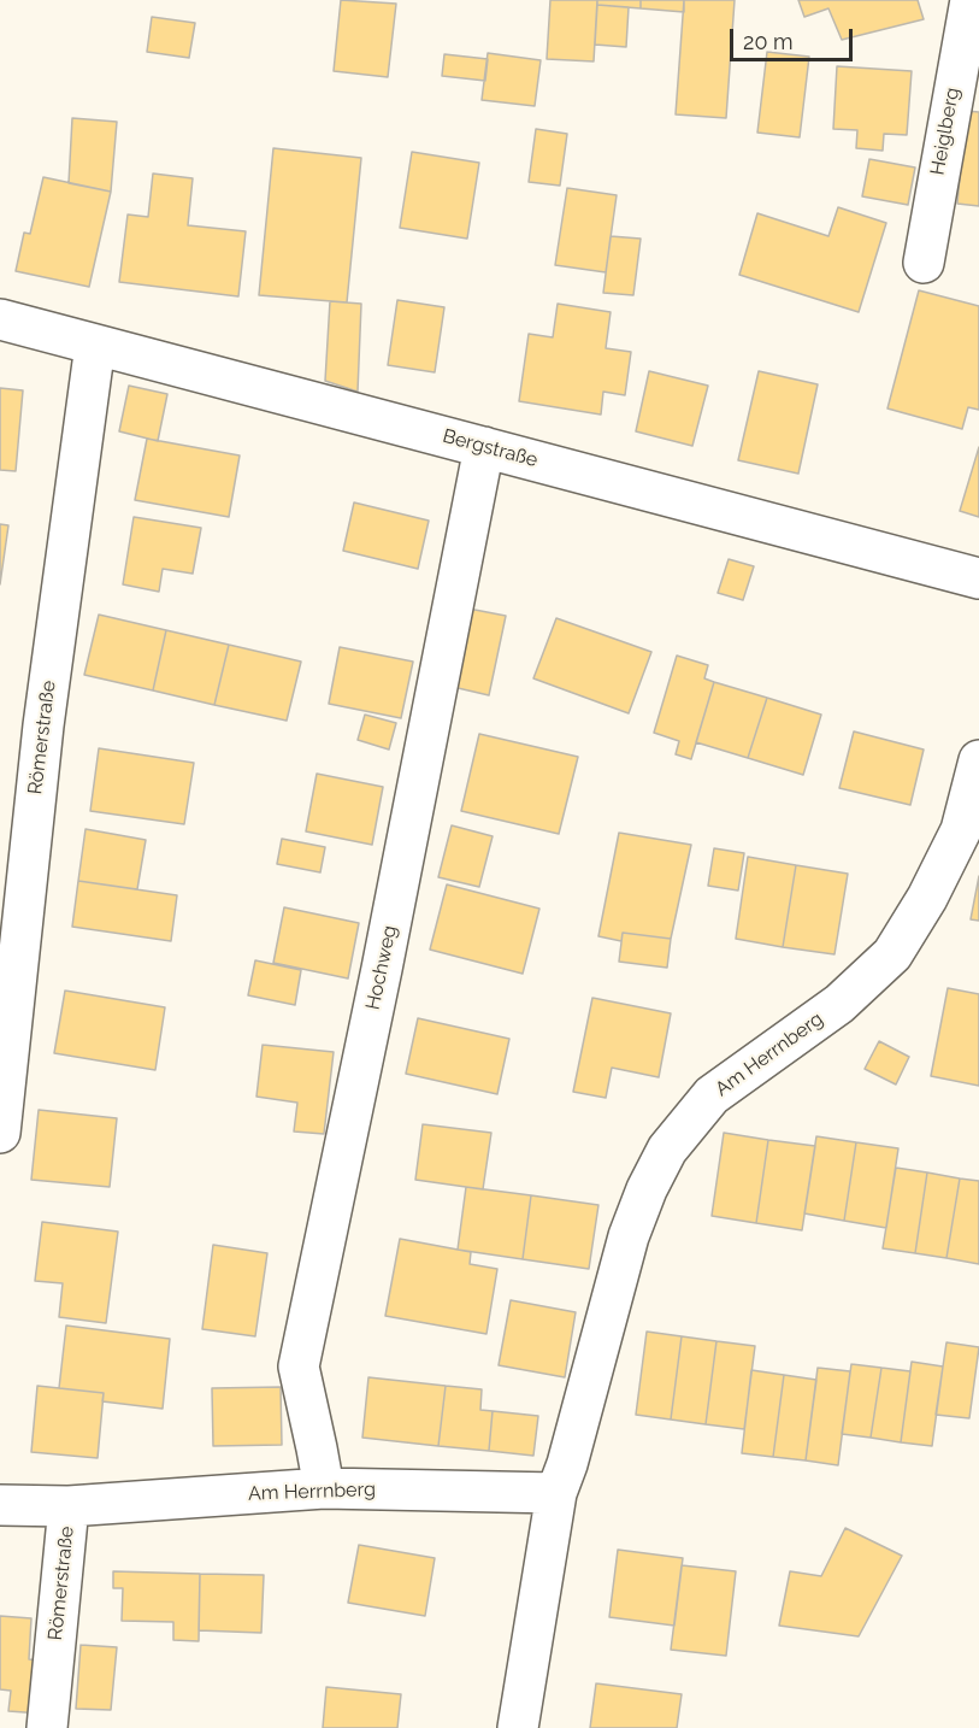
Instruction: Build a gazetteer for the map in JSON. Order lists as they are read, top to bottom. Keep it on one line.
{"streets":{"street":["Heiglberg","Bergstraße","Römerstraße","Hochweg","Am Herrnberg"]},"crossings":[["Bergstraße","Römerstraße"],["Bergstraße","Hochweg"],["Römerstraße","Am Herrnberg"],["Hochweg","Am Herrnberg"]],"scale_bar":"20 m"}
